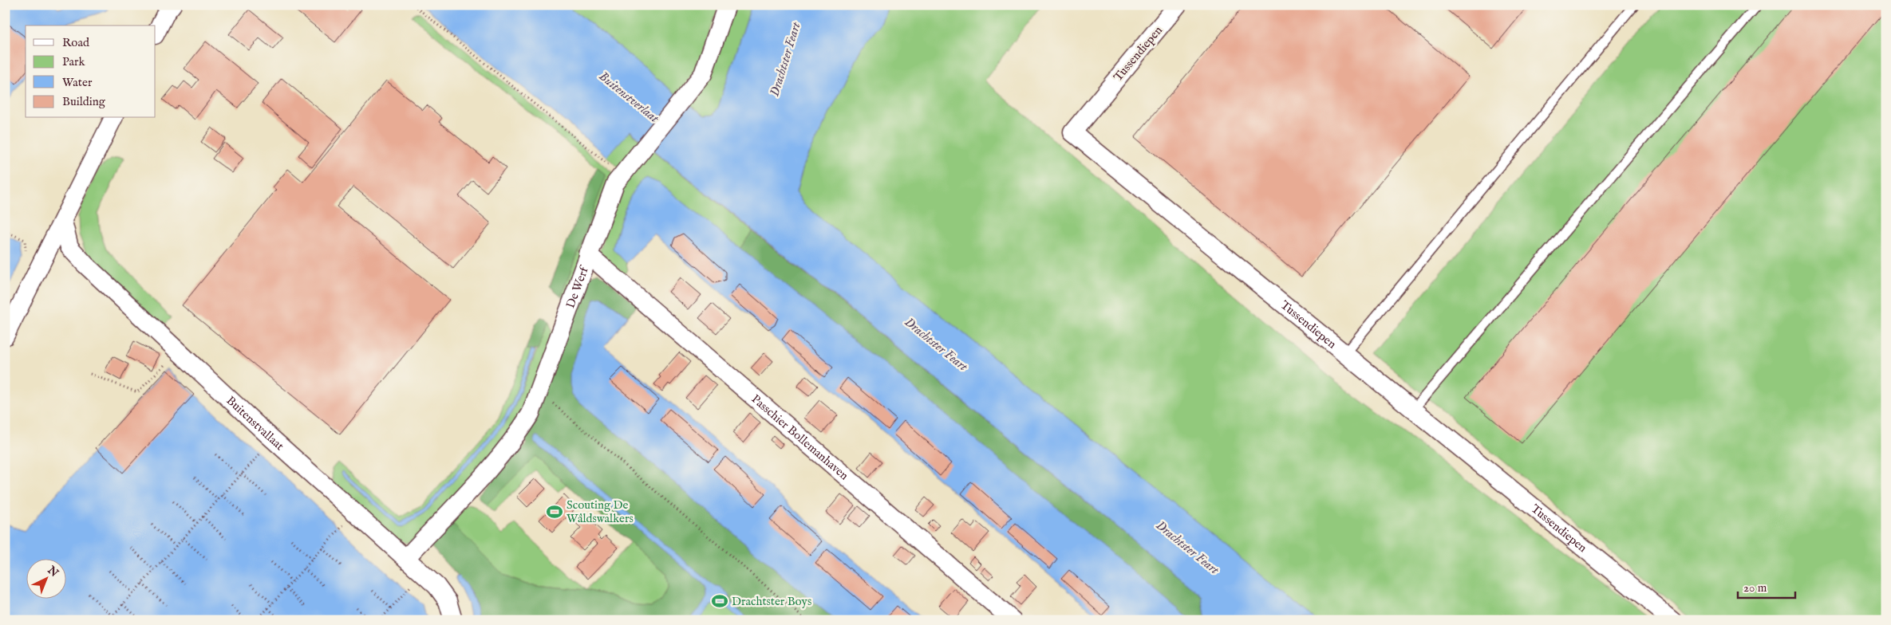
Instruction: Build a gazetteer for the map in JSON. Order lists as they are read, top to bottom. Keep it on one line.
{"streets":{"street":["Tussendiepen","De Werf","Buitenstvallaat","Passchier Bollemanhaven"]},"crossings":[["De Werf","Buitenstvallaat"],["De Werf","Passchier Bollemanhaven"]],"water":["Drachtster Feart","Buitenstverlaat"],"places":{"sports":["Scouting De Wâldswalkers","Drachtster Boys"]},"legend":["Road","Park","Water","Building"],"scale_bar":"20 m","north":"top right"}
